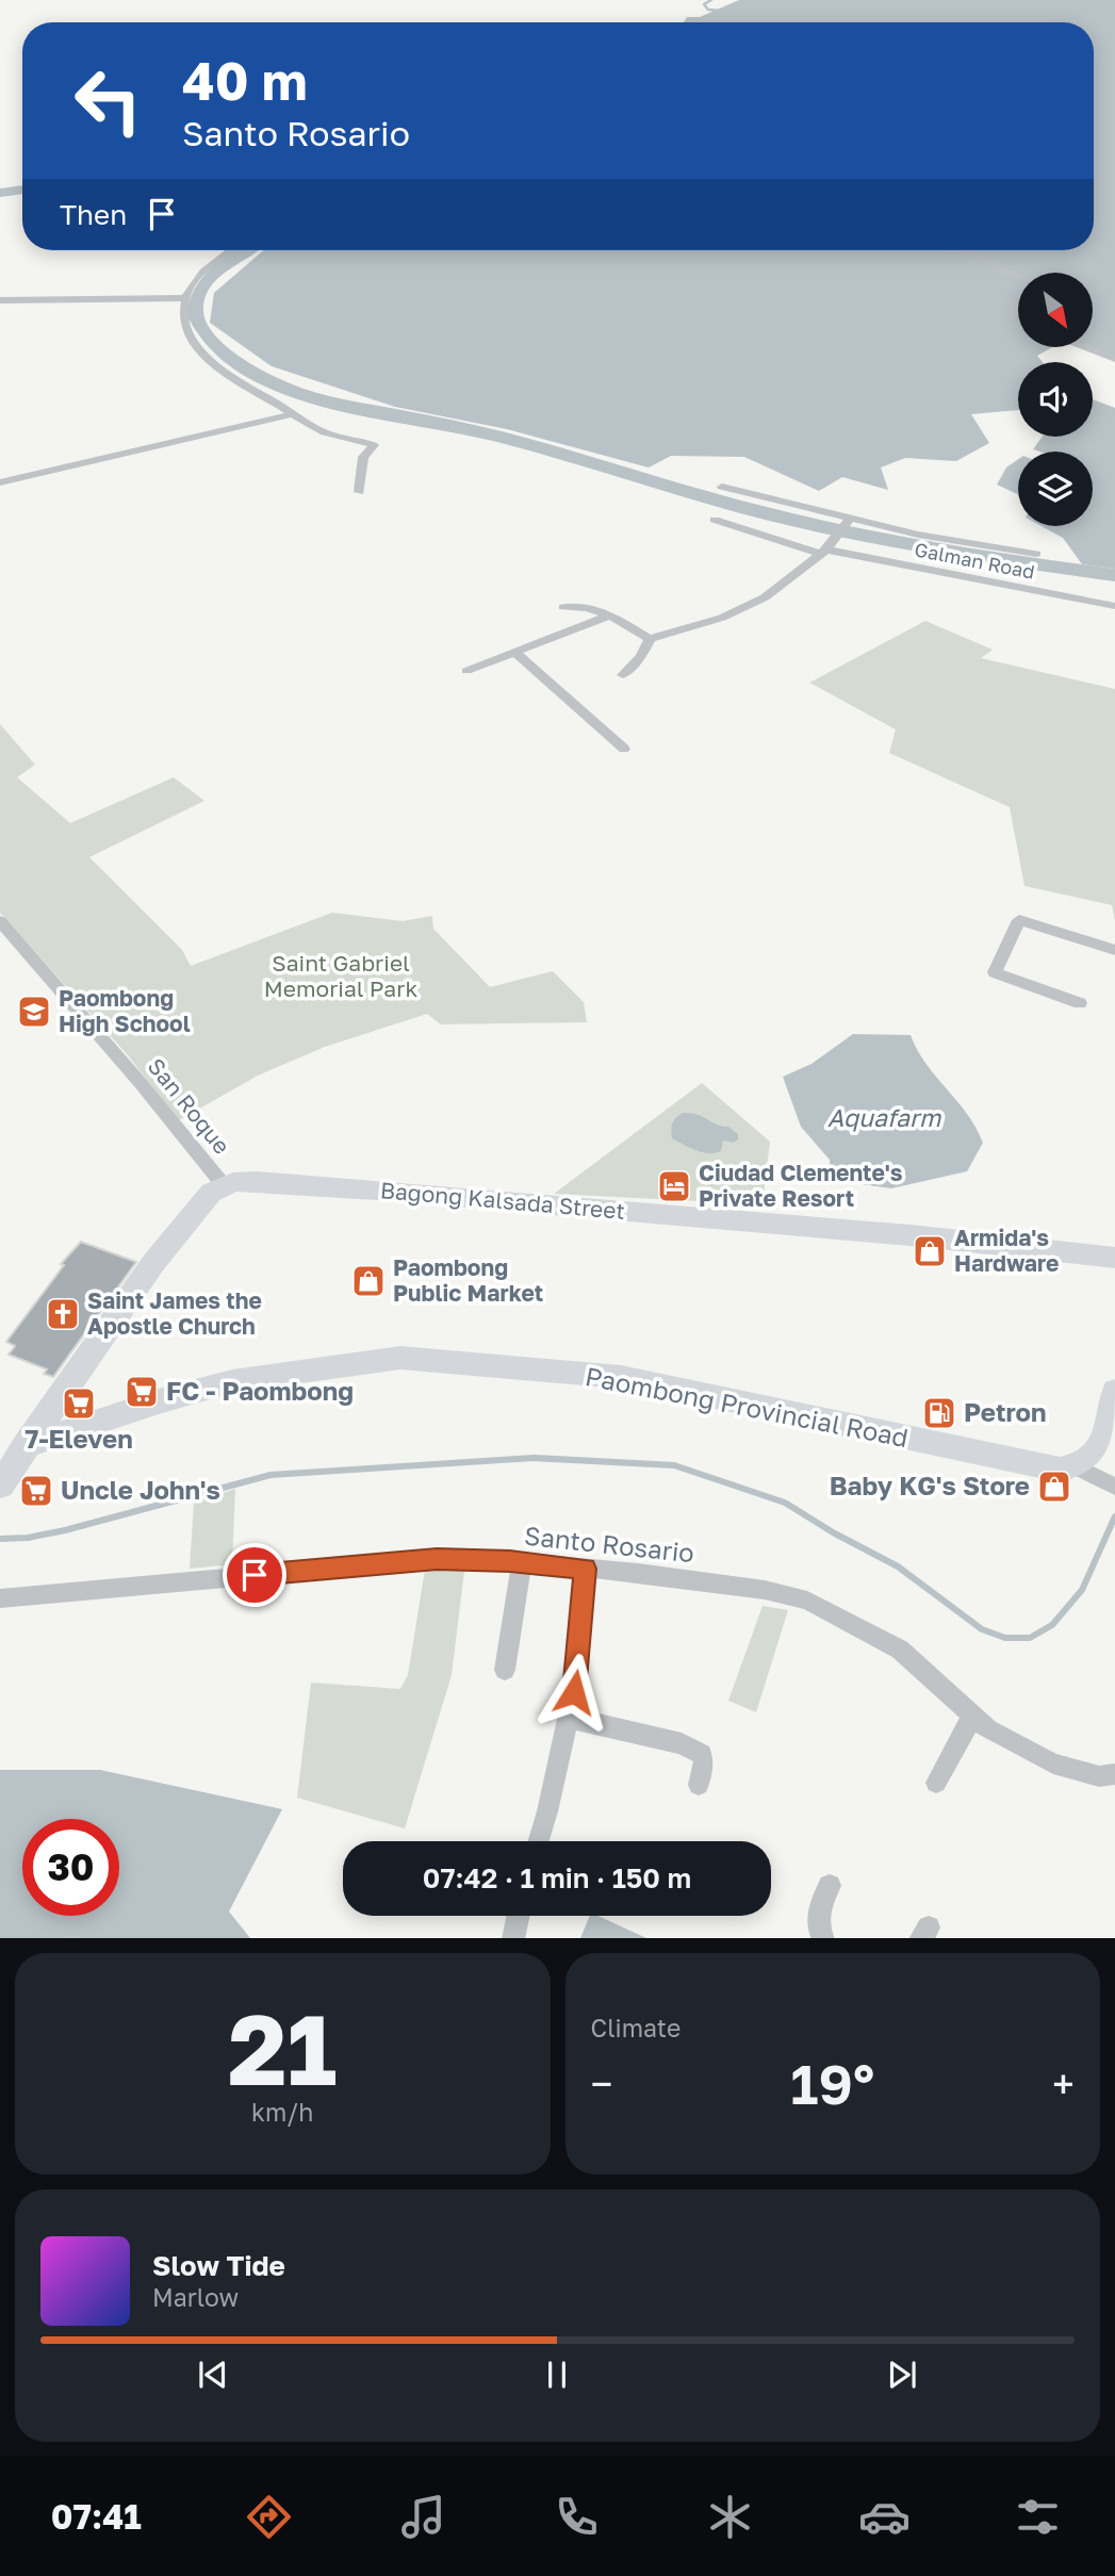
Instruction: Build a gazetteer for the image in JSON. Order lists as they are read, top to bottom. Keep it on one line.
{"streets":{"main road":["Bagong Kalsada Street","Paombong Provincial Road"],"street":["Galman Road","San Roque","Santo Rosario"]},"crossings":[["San Roque","Bagong Kalsada Street"]],"water":["Aquafarm"],"parks":["Saint Gabriel Memorial Park"],"places":{"school or university":["Paombong High School"],"hotel":["Ciudad Clemente's Private Resort"],"shop":["Armida's Hardware","Paombong Public Market","Baby KG's Store"],"church":["Saint James the Apostle Church"],"supermarket":["FC - Paombong","7-Eleven","Uncle John's"],"fuel station":["Petron"]},"north":"bottom right","page":{"turn":["40 m","Santo Rosario"],"then":"Then","limit":"30","trip":"07:42 · 1 min · 150 m","tile":[["21","km/h"],"Climate"],"heat":["−","19°","+"],"song":["Slow Tide","Marlow"],"tabs":"07:41"}}
